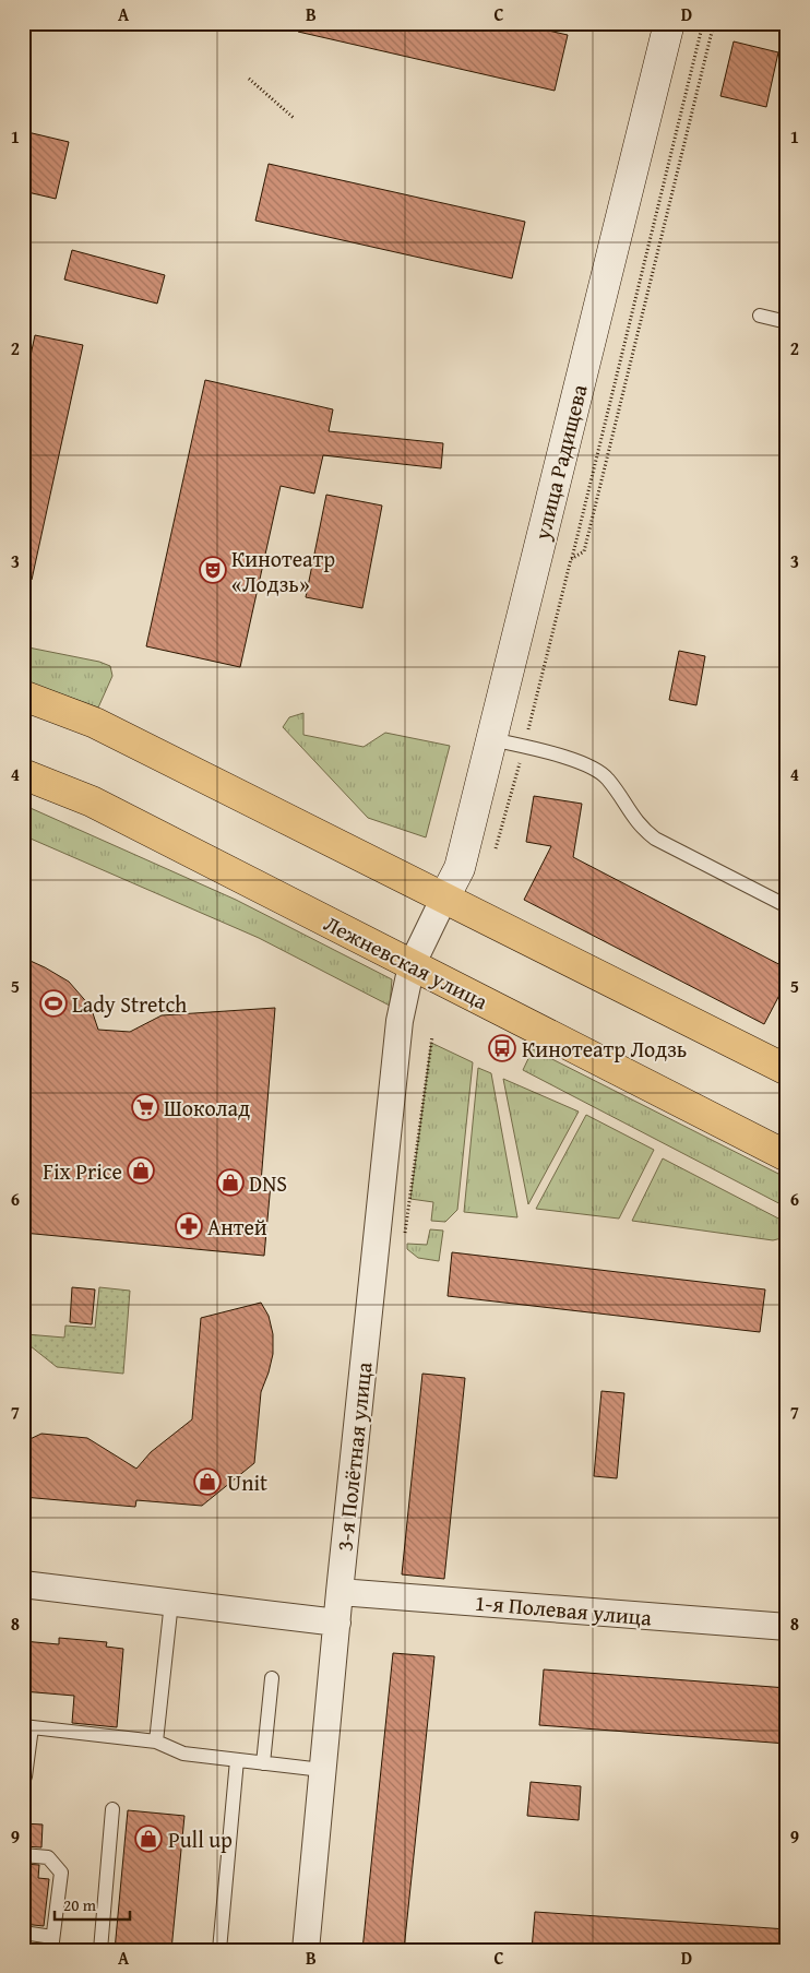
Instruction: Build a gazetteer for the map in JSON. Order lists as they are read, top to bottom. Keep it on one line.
{"streets":{"highway":["Лежневская улица"],"street":["улица Радищева","3-я Полётная улица","1-я Полевая улица"]},"crossings":[["улица Радищева","3-я Полётная улица"],["Лежневская улица","3-я Полётная улица"],["3-я Полётная улица","1-я Полевая улица"]],"places":{"theatre":["Кинотеатр «Лодзь»"],"sports":["Lady Stretch"],"bus stop":["Кинотеатр Лодзь"],"supermarket":["Шоколад"],"shop":["Fix Price","DNS","Unit","Pull up"],"pharmacy":["Антей"]},"scale_bar":"20 m","grid":{"columns":["A","B","C","D"],"rows":["1","2","3","4","5","6","7","8","9"]}}
